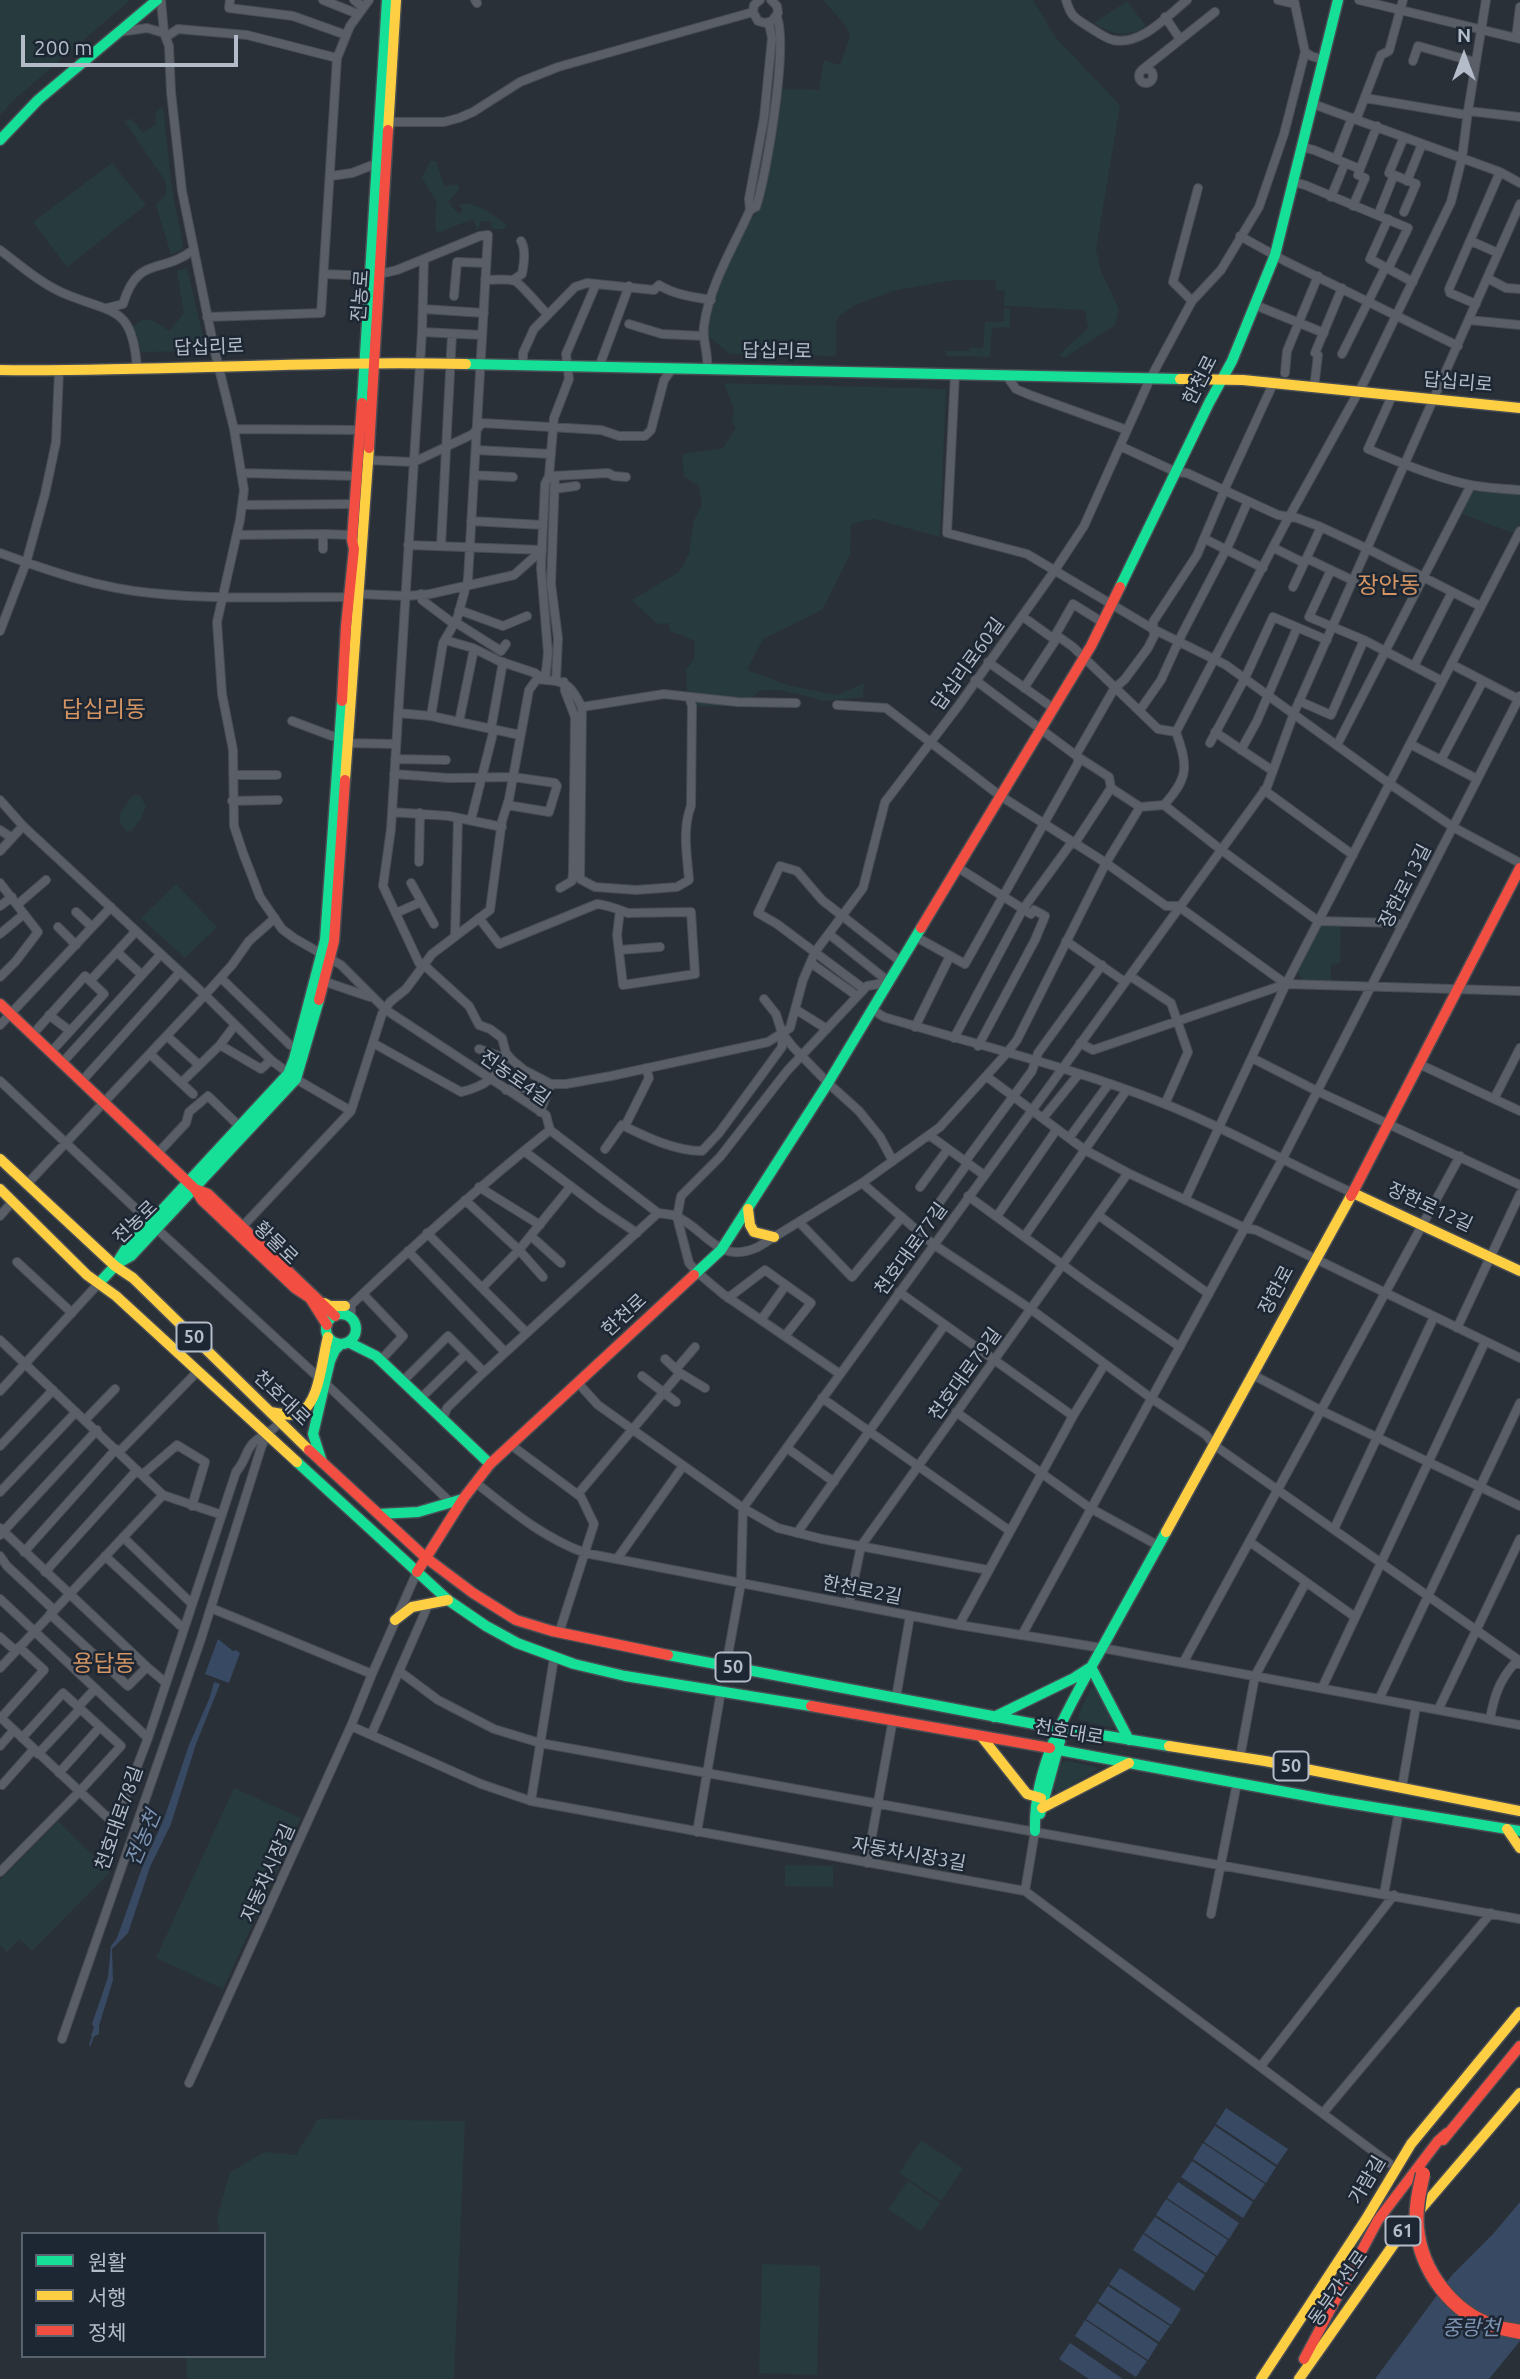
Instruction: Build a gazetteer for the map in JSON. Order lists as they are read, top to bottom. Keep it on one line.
{"streets":{"main road":["전농로","답십리로","한천로","장한로12길","황물로","장한로","50","천호대로","가람길","61","동부간선로"],"street":["답십리로60길","장한로13길","전농로4길","천호대로77길","천호대로79길","한천로2길","천호대로78길","자동차시장3길","자동차시장길"]},"crossings":[["전농로","답십리로"],["전농로","전농로4길"],["전농로","황물로"],["전농로","천호대로"],["답십리로","한천로"],["답십리로","답십리로60길"],["답십리로","전농로4길"],["답십리로","천호대로77길"],["한천로","전농로4길"],["한천로","황물로"],["한천로","천호대로"],["한천로","한천로2길"],["장한로13길","한천로2길"],["장한로12길","장한로"],["장한로","천호대로"],["장한로","한천로2길"],["천호대로79길","한천로2길"],["천호대로","천호대로78길"],["자동차시장3길","자동차시장길"]],"districts":["장안동","답십리동","용답동"],"water":["전농천","중랑천"],"legend":["원활","서행","정체"],"scale_bar":"200 m","north":"top"}
